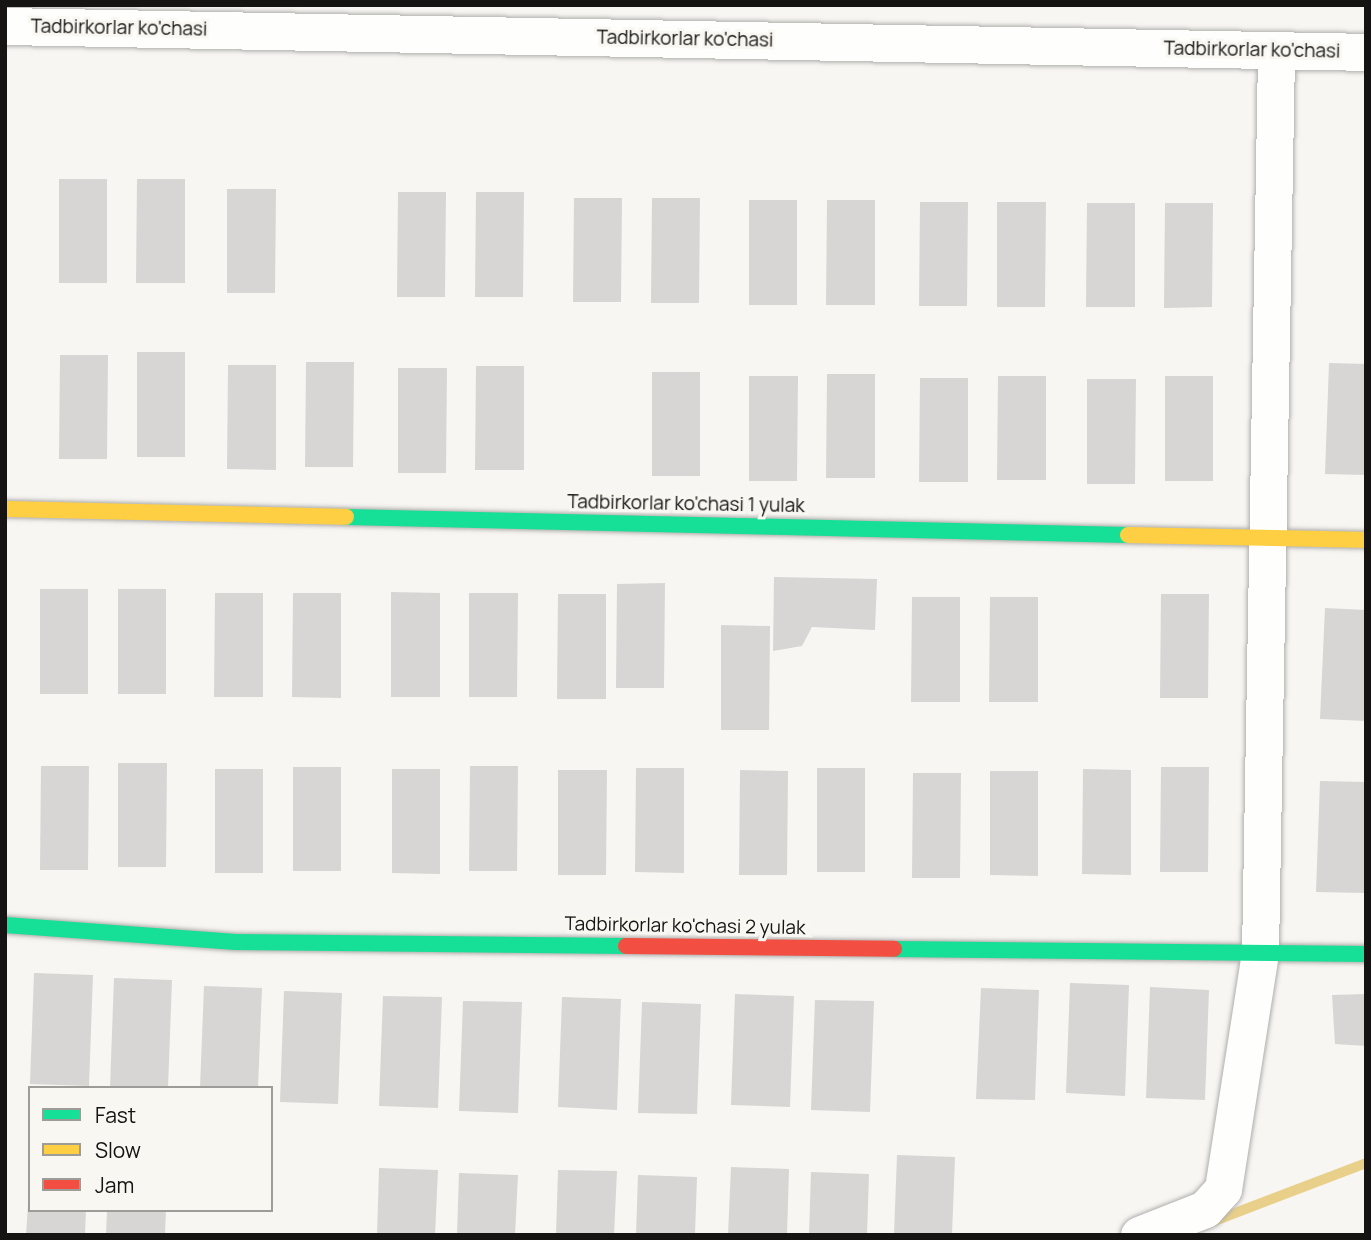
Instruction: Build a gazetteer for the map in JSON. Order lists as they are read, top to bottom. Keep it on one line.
{"streets":{"street":["Tadbirkorlar ko'chasi","Tadbirkorlar ko'chasi 1 yulak","Tadbirkorlar ko'chasi 2 yulak"]},"legend":["Fast","Slow","Jam"]}
